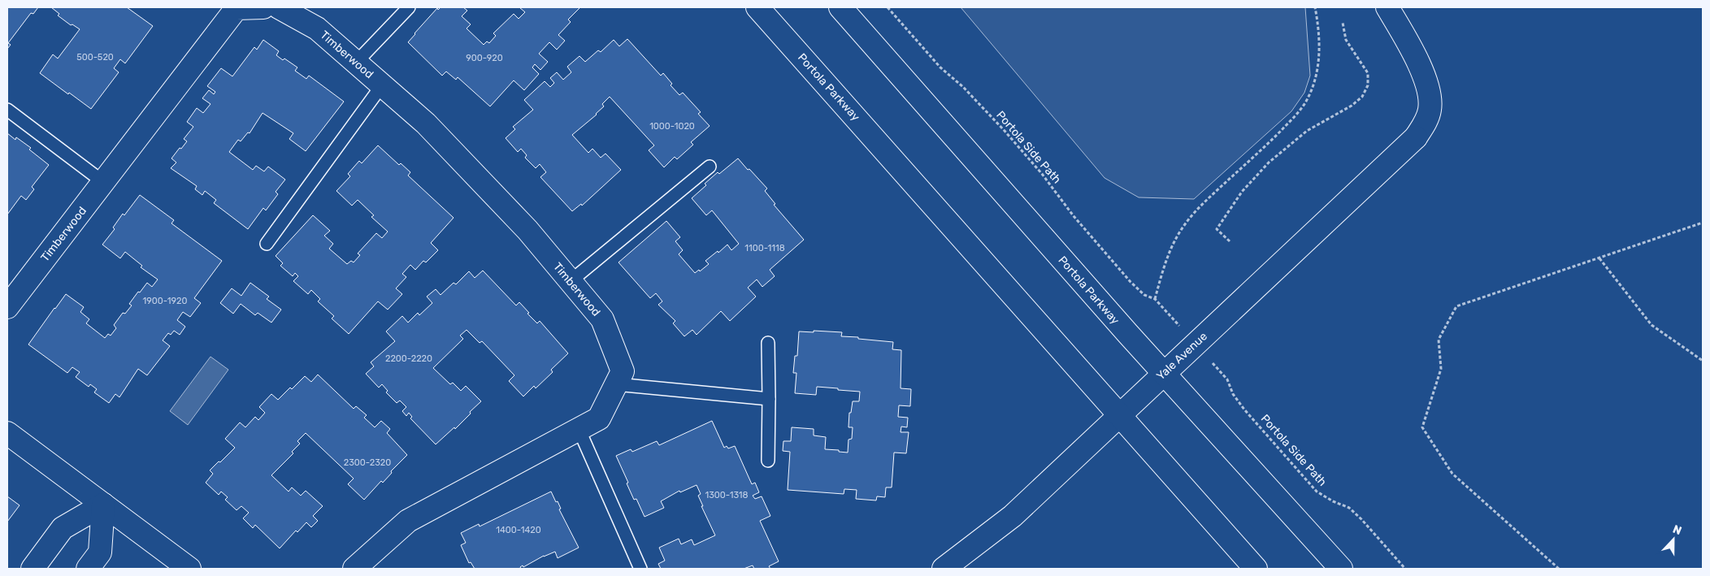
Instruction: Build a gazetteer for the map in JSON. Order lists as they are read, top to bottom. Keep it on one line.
{"streets":{"street":["Timberwood","Portola Parkway","Yale Avenue"],"path":["Portola Side Path"]},"crossings":[["Portola Parkway","Yale Avenue"]],"house_numbers":["500-520","900-920","1000-1020","1100-1118","1900-1920","2200-2220","2300-2320","1300-1318","1400-1420"],"north":"top"}
